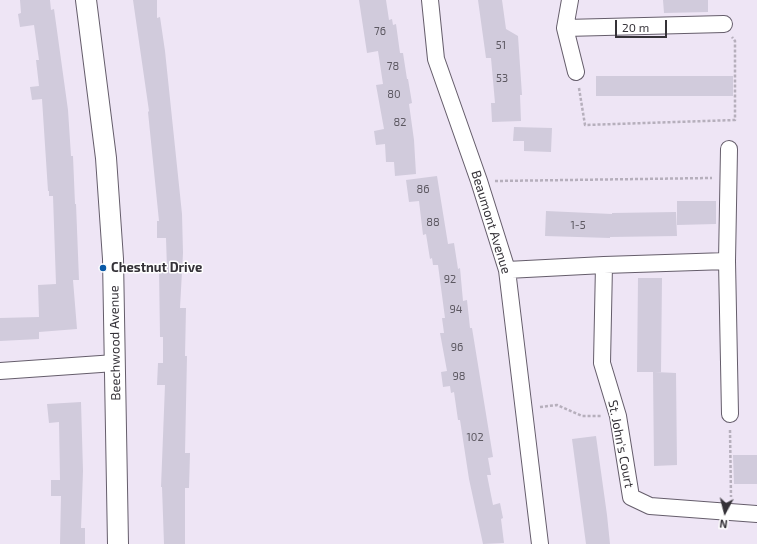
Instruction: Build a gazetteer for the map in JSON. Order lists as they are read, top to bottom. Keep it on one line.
{"streets":{"street":["Beaumont Avenue","Beechwood Avenue","St. John's Court"]},"places":["Chestnut Drive"],"house_numbers":["76","51","78","53","80","82","86","88","1-5","92","94","96","98","102"],"scale_bar":"20 m","north":"bottom"}
